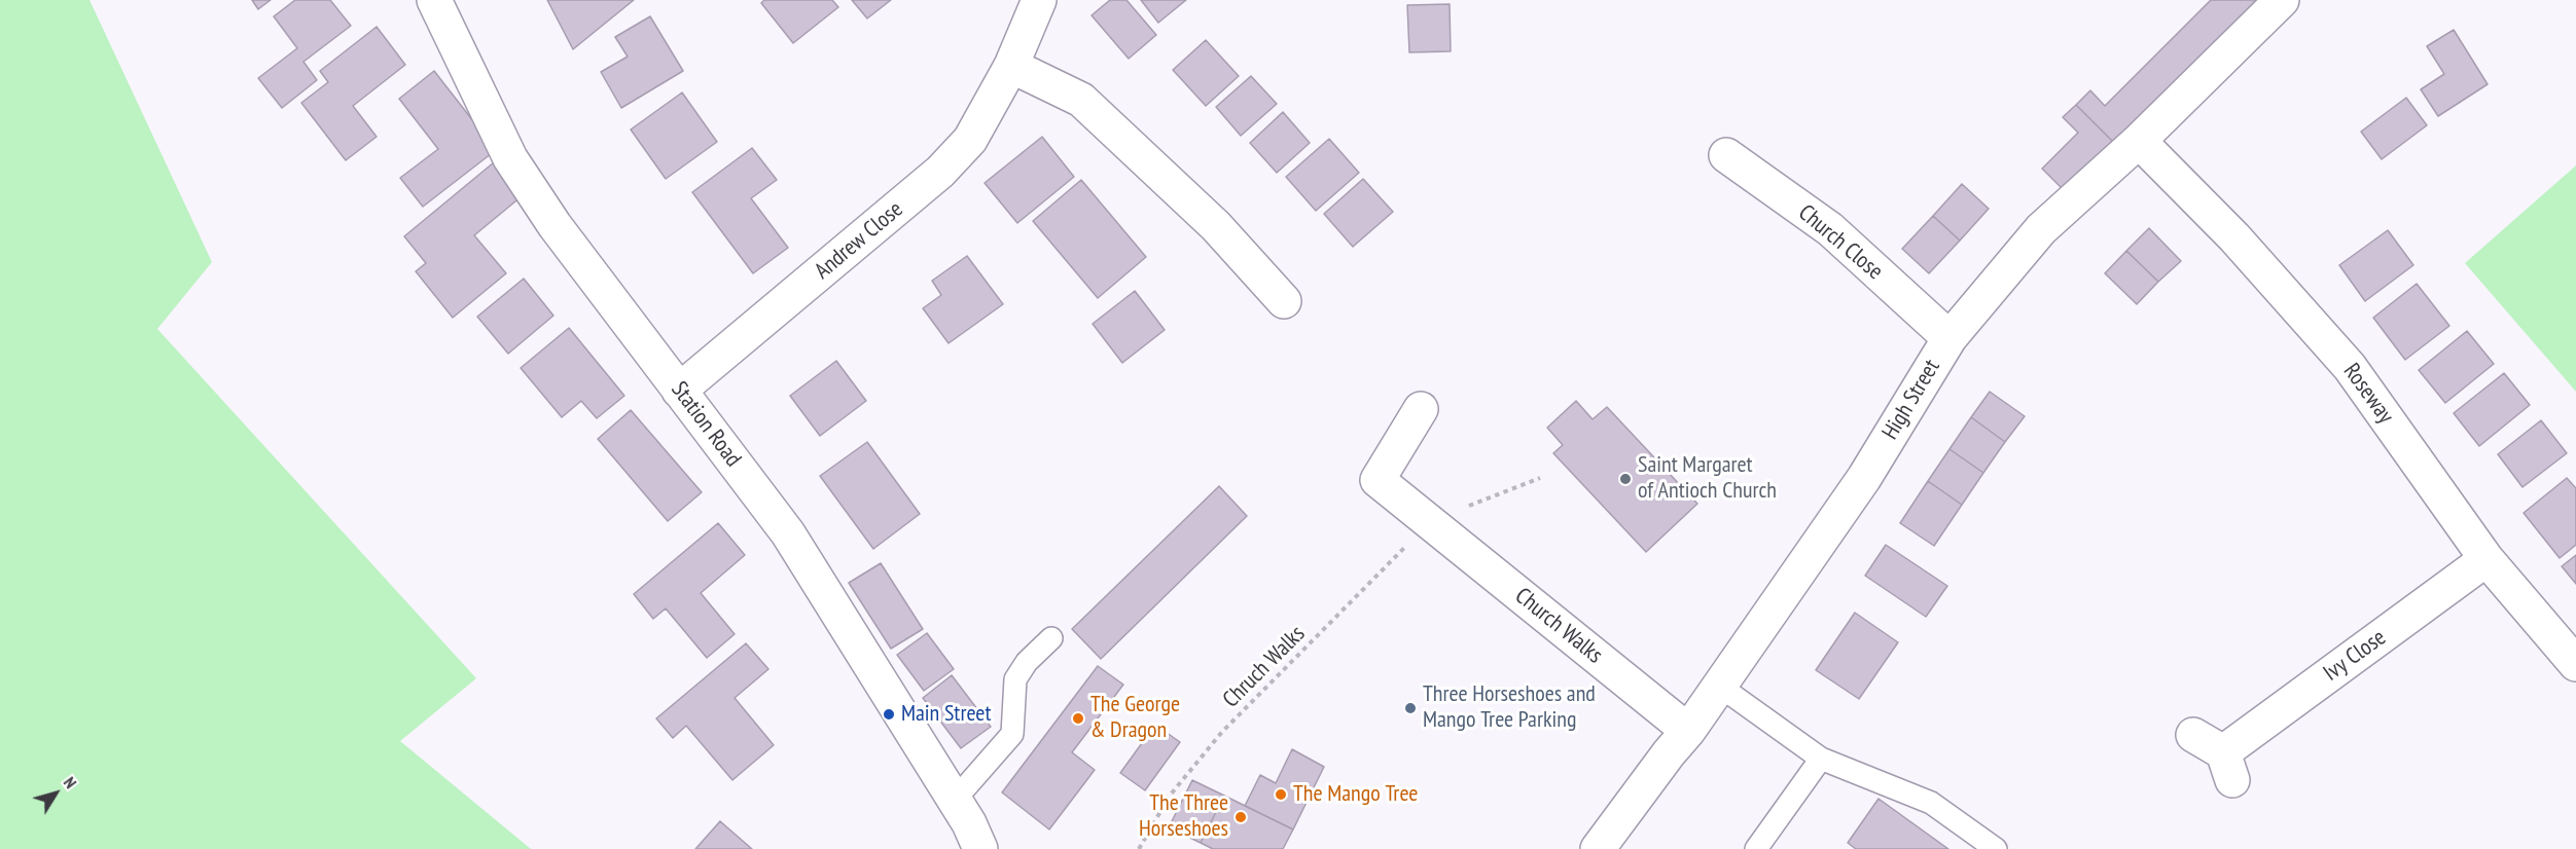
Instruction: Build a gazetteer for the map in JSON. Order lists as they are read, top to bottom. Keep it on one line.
{"streets":{"street":["Andrew Close","Church Close","Roseway","High Street","Station Road","Church Walks","Ivy Close"],"path":["Chruch Walks"]},"crossings":[["Andrew Close","Station Road"],["Church Close","High Street"],["Roseway","High Street"],["Roseway","Ivy Close"],["High Street","Church Walks"],["Church Walks","Chruch Walks"]],"places":["Saint Margaret of Antioch Church","Three Horseshoes and Mango Tree Parking","Main Street","The George & Dragon","The Mango Tree","The Three Horseshoes"],"north":"top right"}
